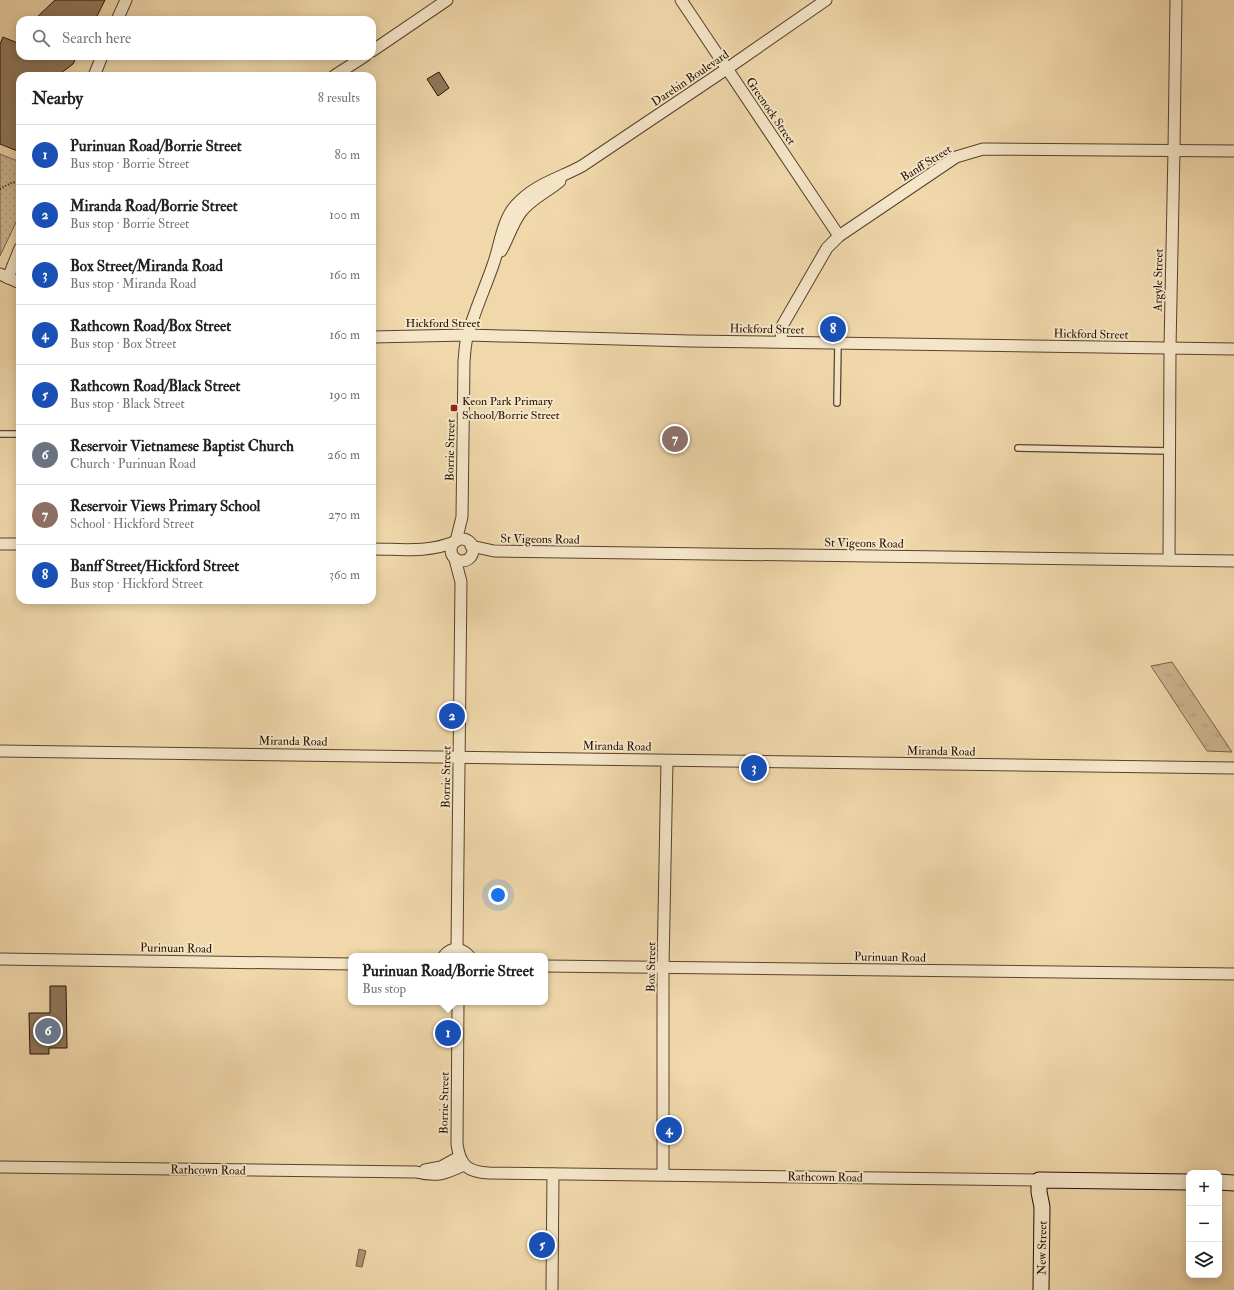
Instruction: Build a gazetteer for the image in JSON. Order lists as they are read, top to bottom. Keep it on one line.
{"streets":{"street":["Darebin Boulevard","Greenock Street","Banff Street","Argyle Street","Hickford Street","Borrie Street","St Vigeons Road","Miranda Road","Purinuan Road","Box Street","Rathcown Road","New Street"]},"crossings":[["Darebin Boulevard","Greenock Street"],["Darebin Boulevard","Hickford Street"],["Darebin Boulevard","Borrie Street"],["Greenock Street","Banff Street"],["Banff Street","Argyle Street"],["Banff Street","Hickford Street"],["Argyle Street","Hickford Street"],["Argyle Street","St Vigeons Road"],["Hickford Street","Borrie Street"],["Borrie Street","St Vigeons Road"],["Borrie Street","Miranda Road"],["Borrie Street","Rathcown Road"],["Miranda Road","Box Street"],["Purinuan Road","Box Street"],["Box Street","Rathcown Road"],["Rathcown Road","New Street"]],"places":{"transit":["Keon Park Primary School/Borrie Street"]},"page":{"search":"Search here","heading":["Nearby","8 results"],"list":[{"mark":"1","name":"Purinuan Road/Borrie Street","note":"Bus stop · Borrie Street","value":"80 m"},{"mark":"2","name":"Miranda Road/Borrie Street","note":"Bus stop · Borrie Street","value":"100 m"},{"mark":"3","name":"Box Street/Miranda Road","note":"Bus stop · Miranda Road","value":"160 m"},{"mark":"4","name":"Rathcown Road/Box Street","note":"Bus stop · Box Street","value":"160 m"},{"mark":"5","name":"Rathcown Road/Black Street","note":"Bus stop · Black Street","value":"190 m"},{"mark":"6","name":"Reservoir Vietnamese Baptist Church","note":"Church · Purinuan Road","value":"260 m"},{"mark":"7","name":"Reservoir Views Primary School","note":"School · Hickford Street","value":"270 m"},{"mark":"8","name":"Banff Street/Hickford Street","note":"Bus stop · Hickford Street","value":"360 m"}],"pins":["8","7","2","3","6","1","4","5"],"popup":["Purinuan Road/Borrie Street","Bus stop"],"map_buttons":["+","−"]}}
